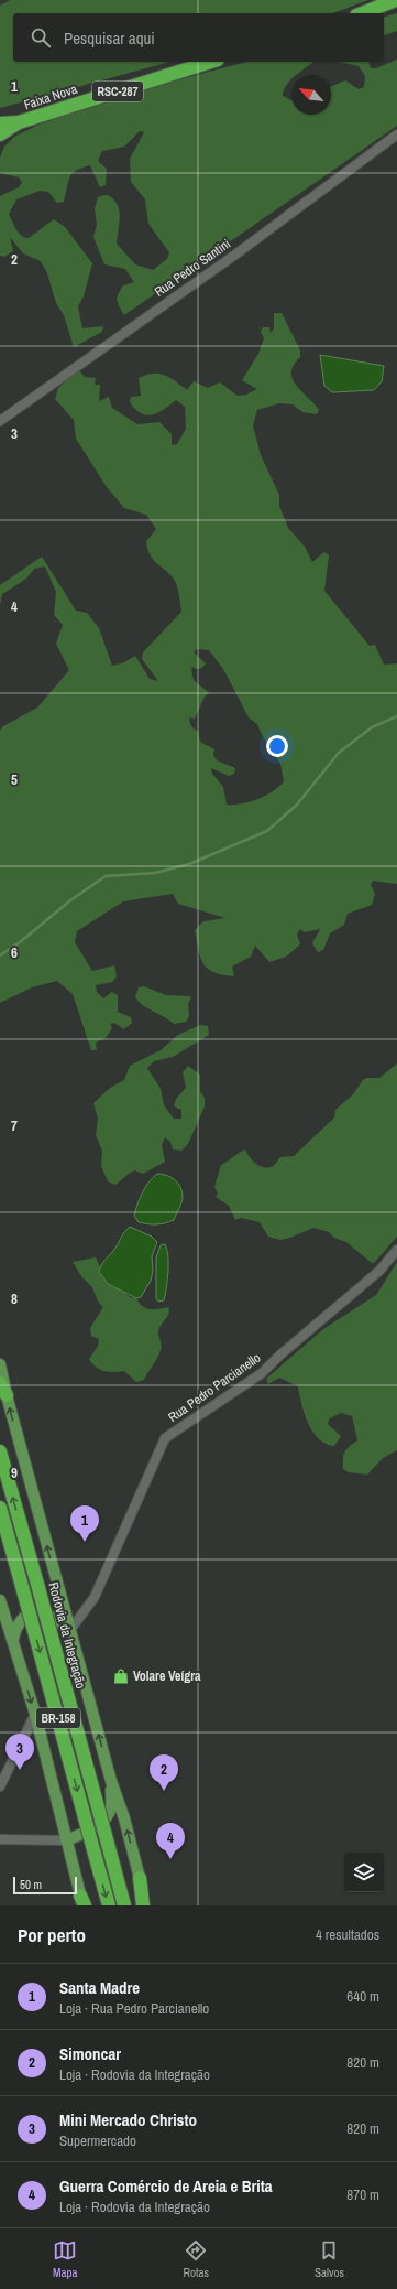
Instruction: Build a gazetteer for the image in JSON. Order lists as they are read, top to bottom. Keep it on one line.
{"streets":{"highway":["RSC-287","Faixa Nova","Rodovia da Integração","BR-158"],"street":["Rua Pedro Santini","Rua Pedro Parcianello"]},"crossings":[["Rua Pedro Parcianello","BR-158"]],"places":{"shop":["Volare Veígra"]},"scale_bar":"50 m","north":"top left","page":{"search":"Pesquisar aqui","pins":["1","3","2","4"],"scale":"50 m","heading":["Por perto","4 resultados"],"list":[{"mark":"1","name":"Santa Madre","note":"Loja · Rua Pedro Parcianello","value":"640 m"},{"mark":"2","name":"Simoncar","note":"Loja · Rodovia da Integração","value":"820 m"},{"mark":"3","name":"Mini Mercado Christo","note":"Supermercado","value":"820 m"},{"mark":"4","name":"Guerra Comércio de Areia e Brita","note":"Loja · Rodovia da Integração","value":"870 m"}],"nav":["Mapa","Rotas","Salvos"]},"grid":{"rows":["1","2","3","4","5","6","7","8","9"]}}
